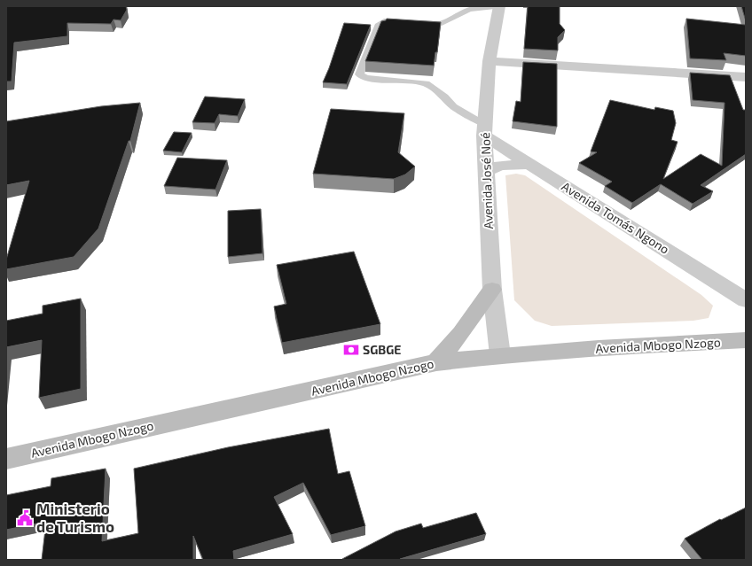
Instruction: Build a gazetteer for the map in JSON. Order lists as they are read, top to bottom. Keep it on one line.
{"streets":{"main road":["Avenida Mbogo Nzogo"],"street":["Avenida José Noé","Avenida Tomás Ngono"]},"crossings":[["Avenida José Noé","Avenida Tomás Ngono"],["Avenida José Noé","Avenida Mbogo Nzogo"]],"places":{"bank":["SGBGE"],"public building":["Ministerio de Turismo"]}}
